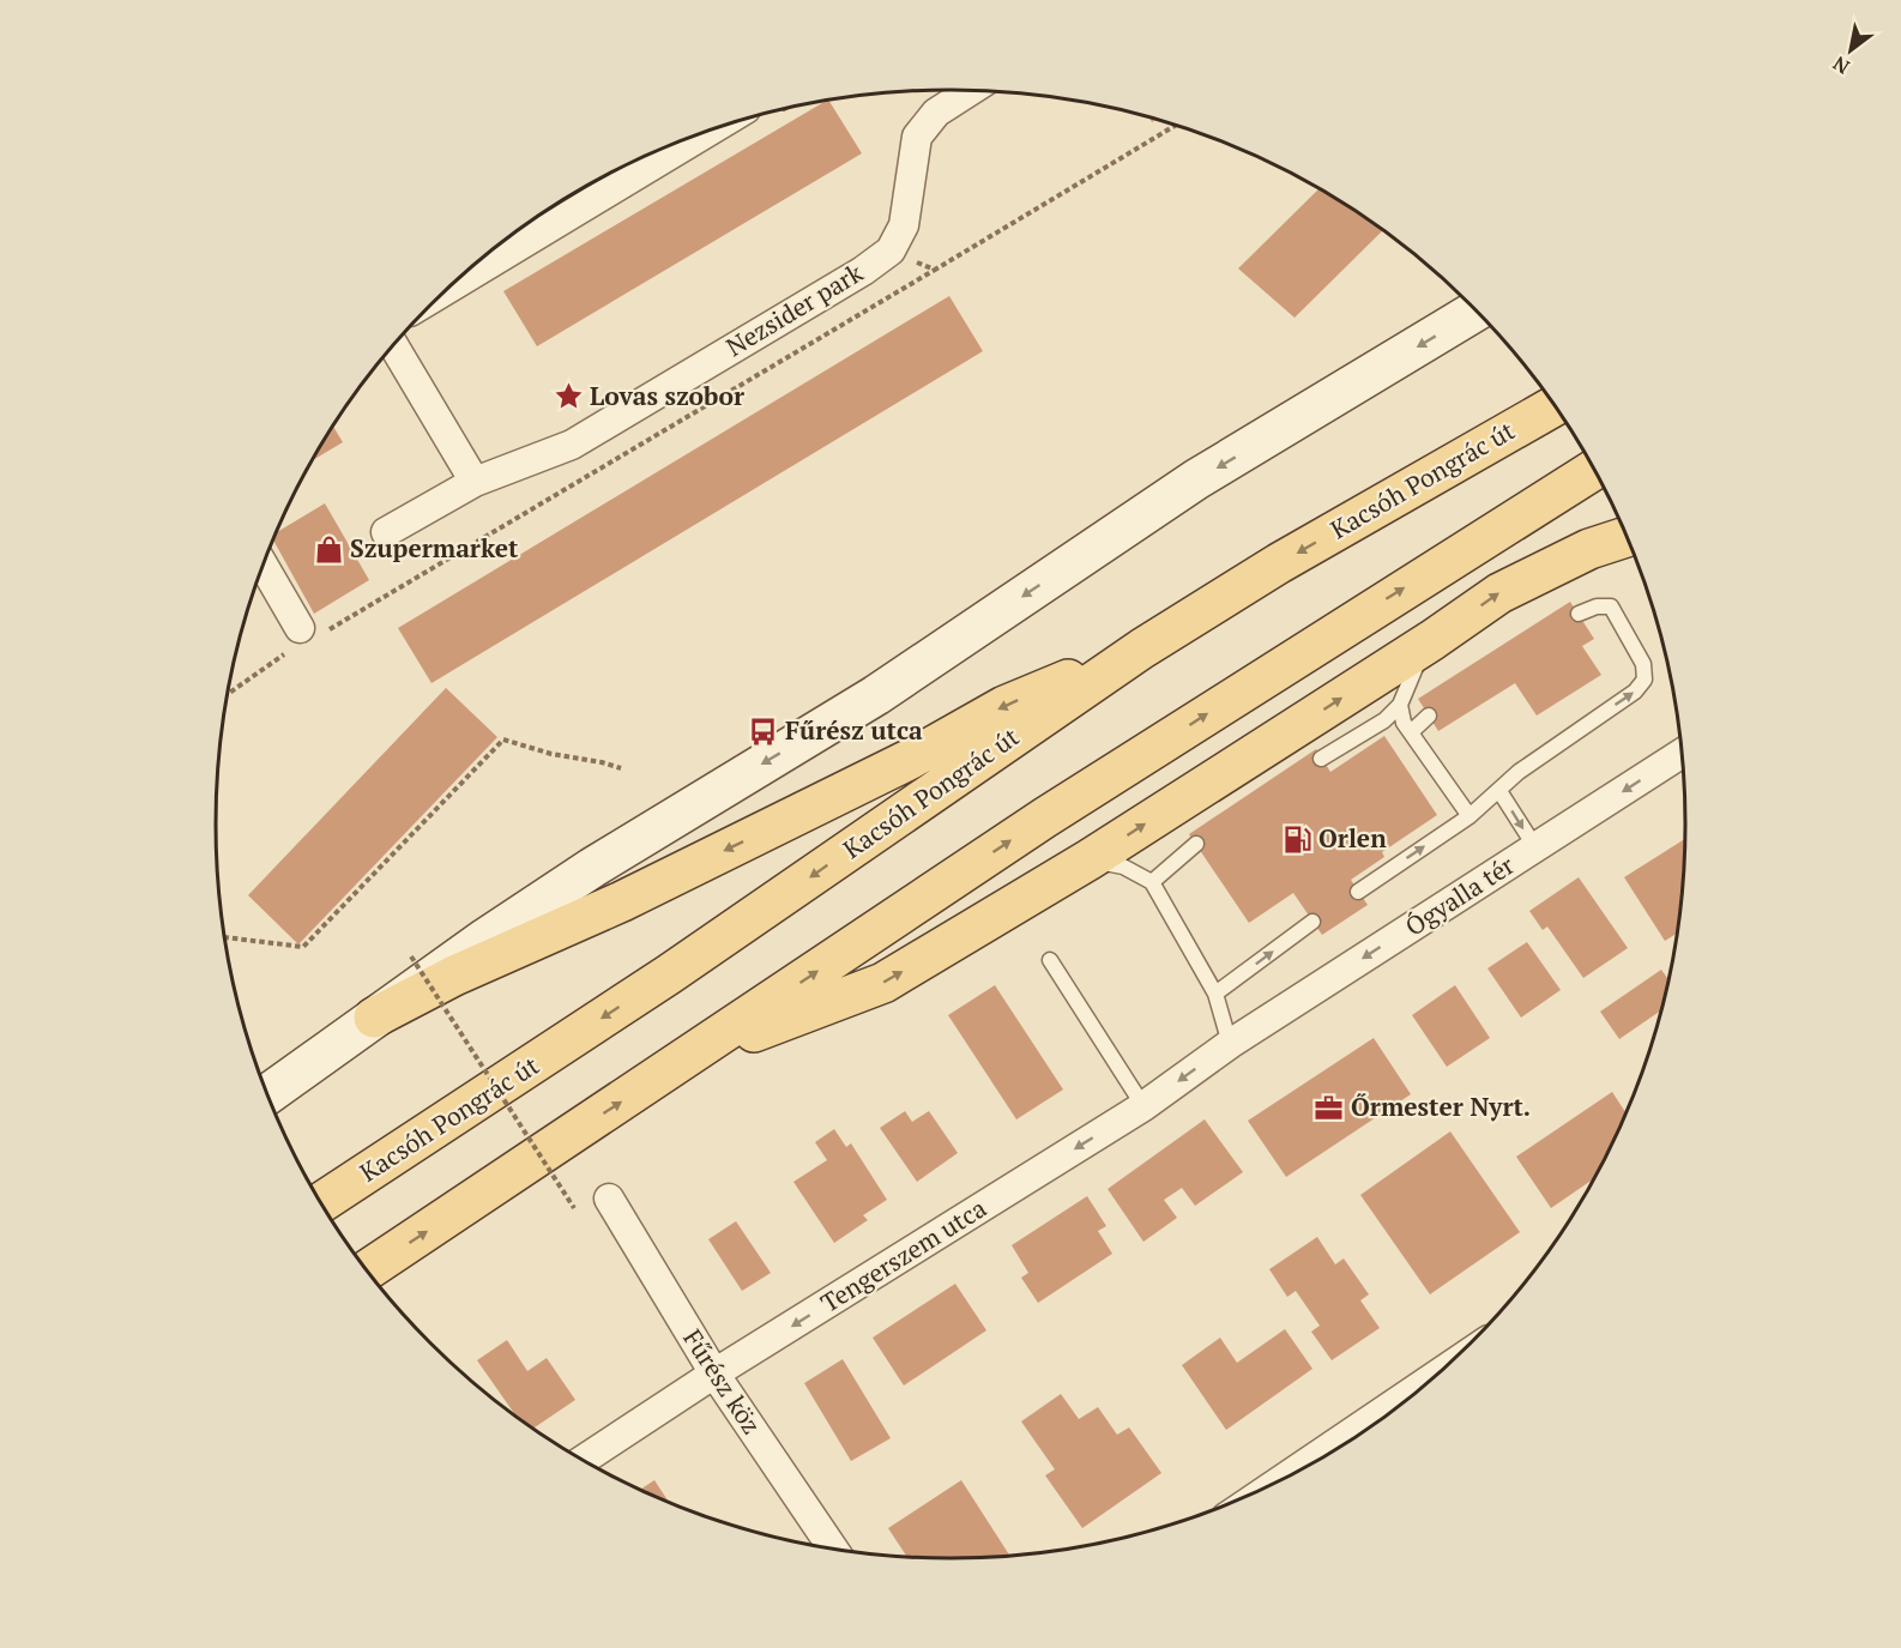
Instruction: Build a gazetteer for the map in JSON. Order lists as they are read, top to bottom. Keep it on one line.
{"streets":{"main road":["Kacsóh Pongrác út"],"street":["Nezsider park","Ógyalla tér","Tengerszem utca","Fűrész köz"]},"crossings":[["Ógyalla tér","Tengerszem utca"],["Tengerszem utca","Fűrész köz"]],"one_way":["Ógyalla tér","Tengerszem utca"],"places":{"place":["Lovas szobor"],"shop":["Szupermarket"],"bus stop":["Fűrész utca"],"fuel station":["Orlen"],"office":["Őrmester Nyrt."]},"north":"bottom left"}
